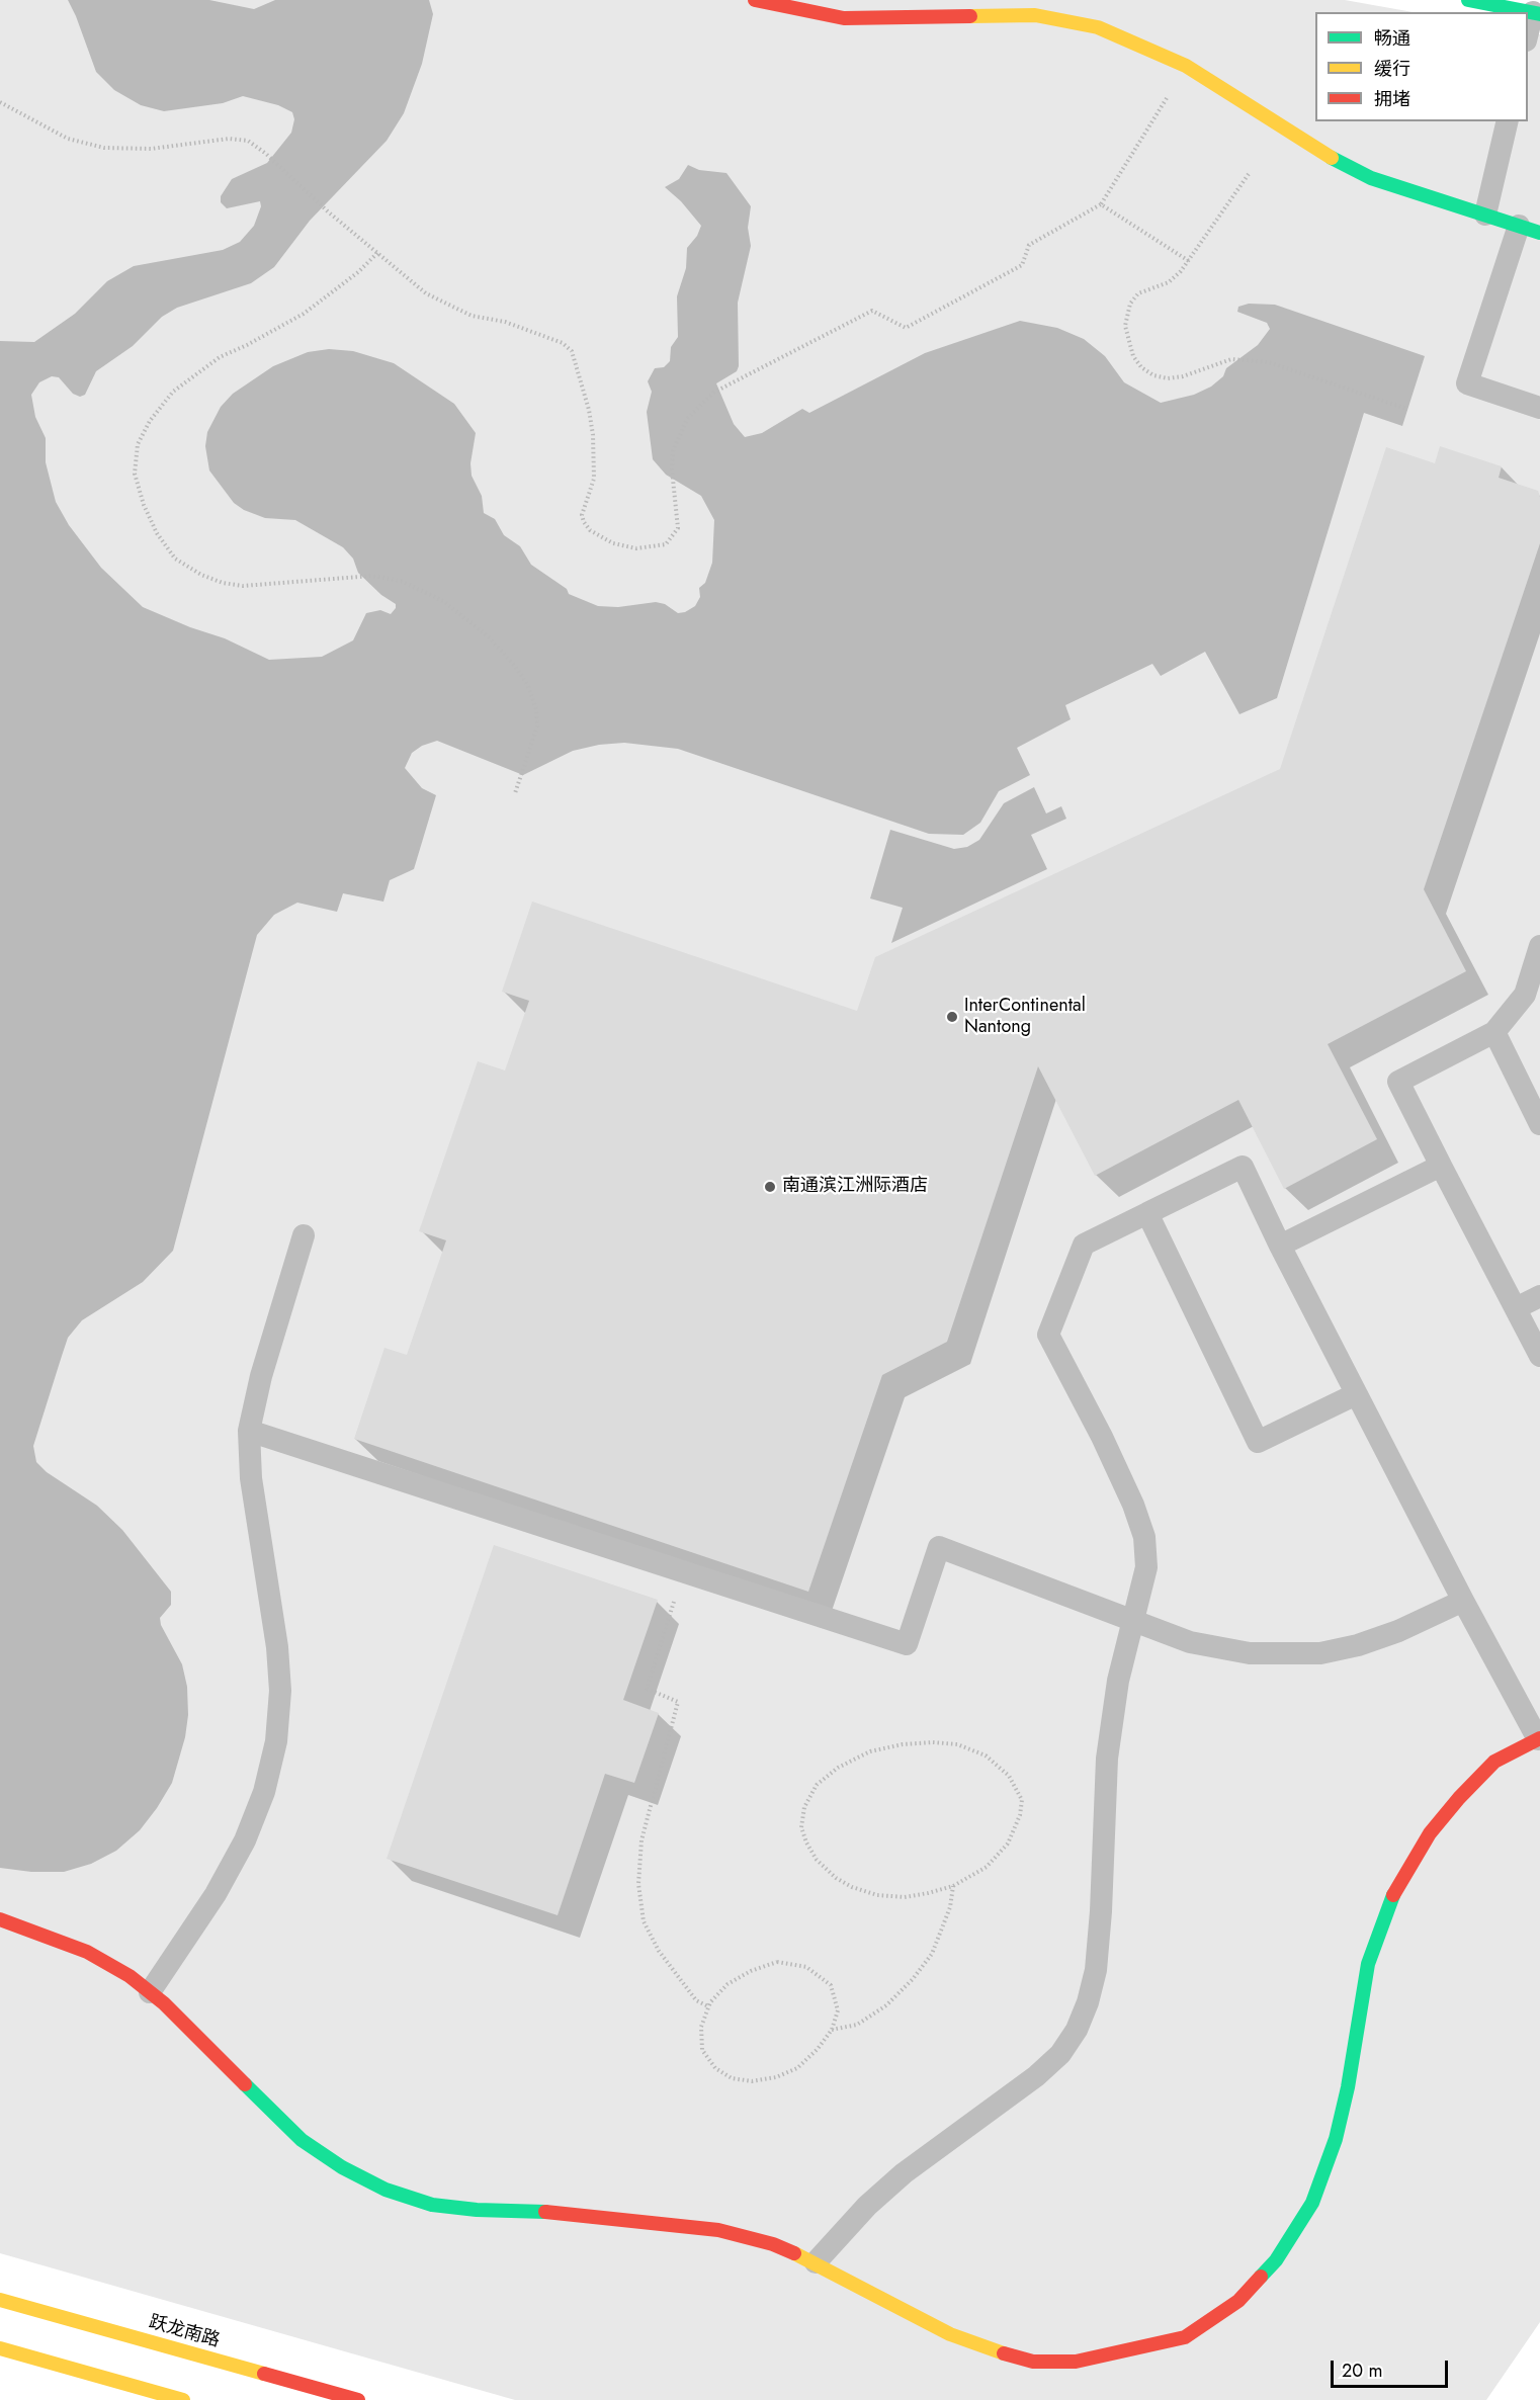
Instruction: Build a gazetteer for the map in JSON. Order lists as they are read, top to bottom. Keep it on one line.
{"streets":{"street":["跃龙南路"]},"places":["InterContinental Nantong","南通滨江洲际酒店"],"legend":["畅通","缓行","拥堵"],"scale_bar":"20 m"}
